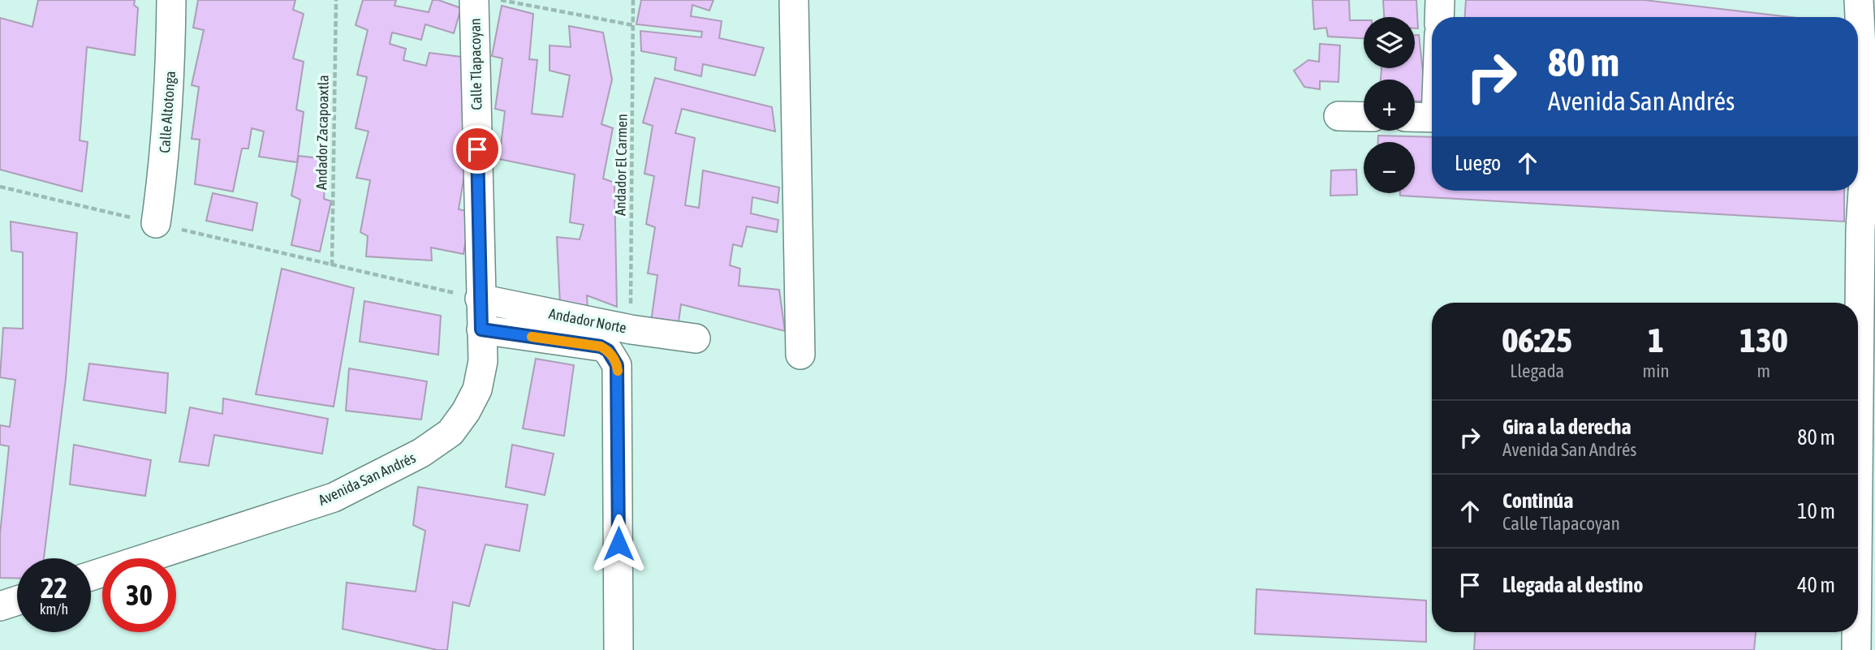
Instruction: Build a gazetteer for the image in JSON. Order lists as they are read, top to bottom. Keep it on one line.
{"streets":{"street":["Calle Tlapacoyan","Calle Altotonga","Andador Norte","Avenida San Andrés"],"path":["Andador Zacapoaxtla","Andador El Carmen"]},"crossings":[["Calle Tlapacoyan","Andador Norte"],["Calle Tlapacoyan","Avenida San Andrés"],["Andador El Carmen","Andador Norte"],["Andador Norte","Avenida San Andrés"]],"page":{"map_buttons":["+","−"],"turn":["80 m","Avenida San Andrés"],"then":"Luego","eta":["06:25","Llegada","1","min","130","m"],"list":[{"name":"Gira a la derecha","note":"Avenida San Andrés","value":"80 m"},{"name":"Continúa","note":"Calle Tlapacoyan","value":"10 m"},{"name":"Llegada al destino","value":"40 m"}],"speed":"22 km/h","limit":"30"}}
